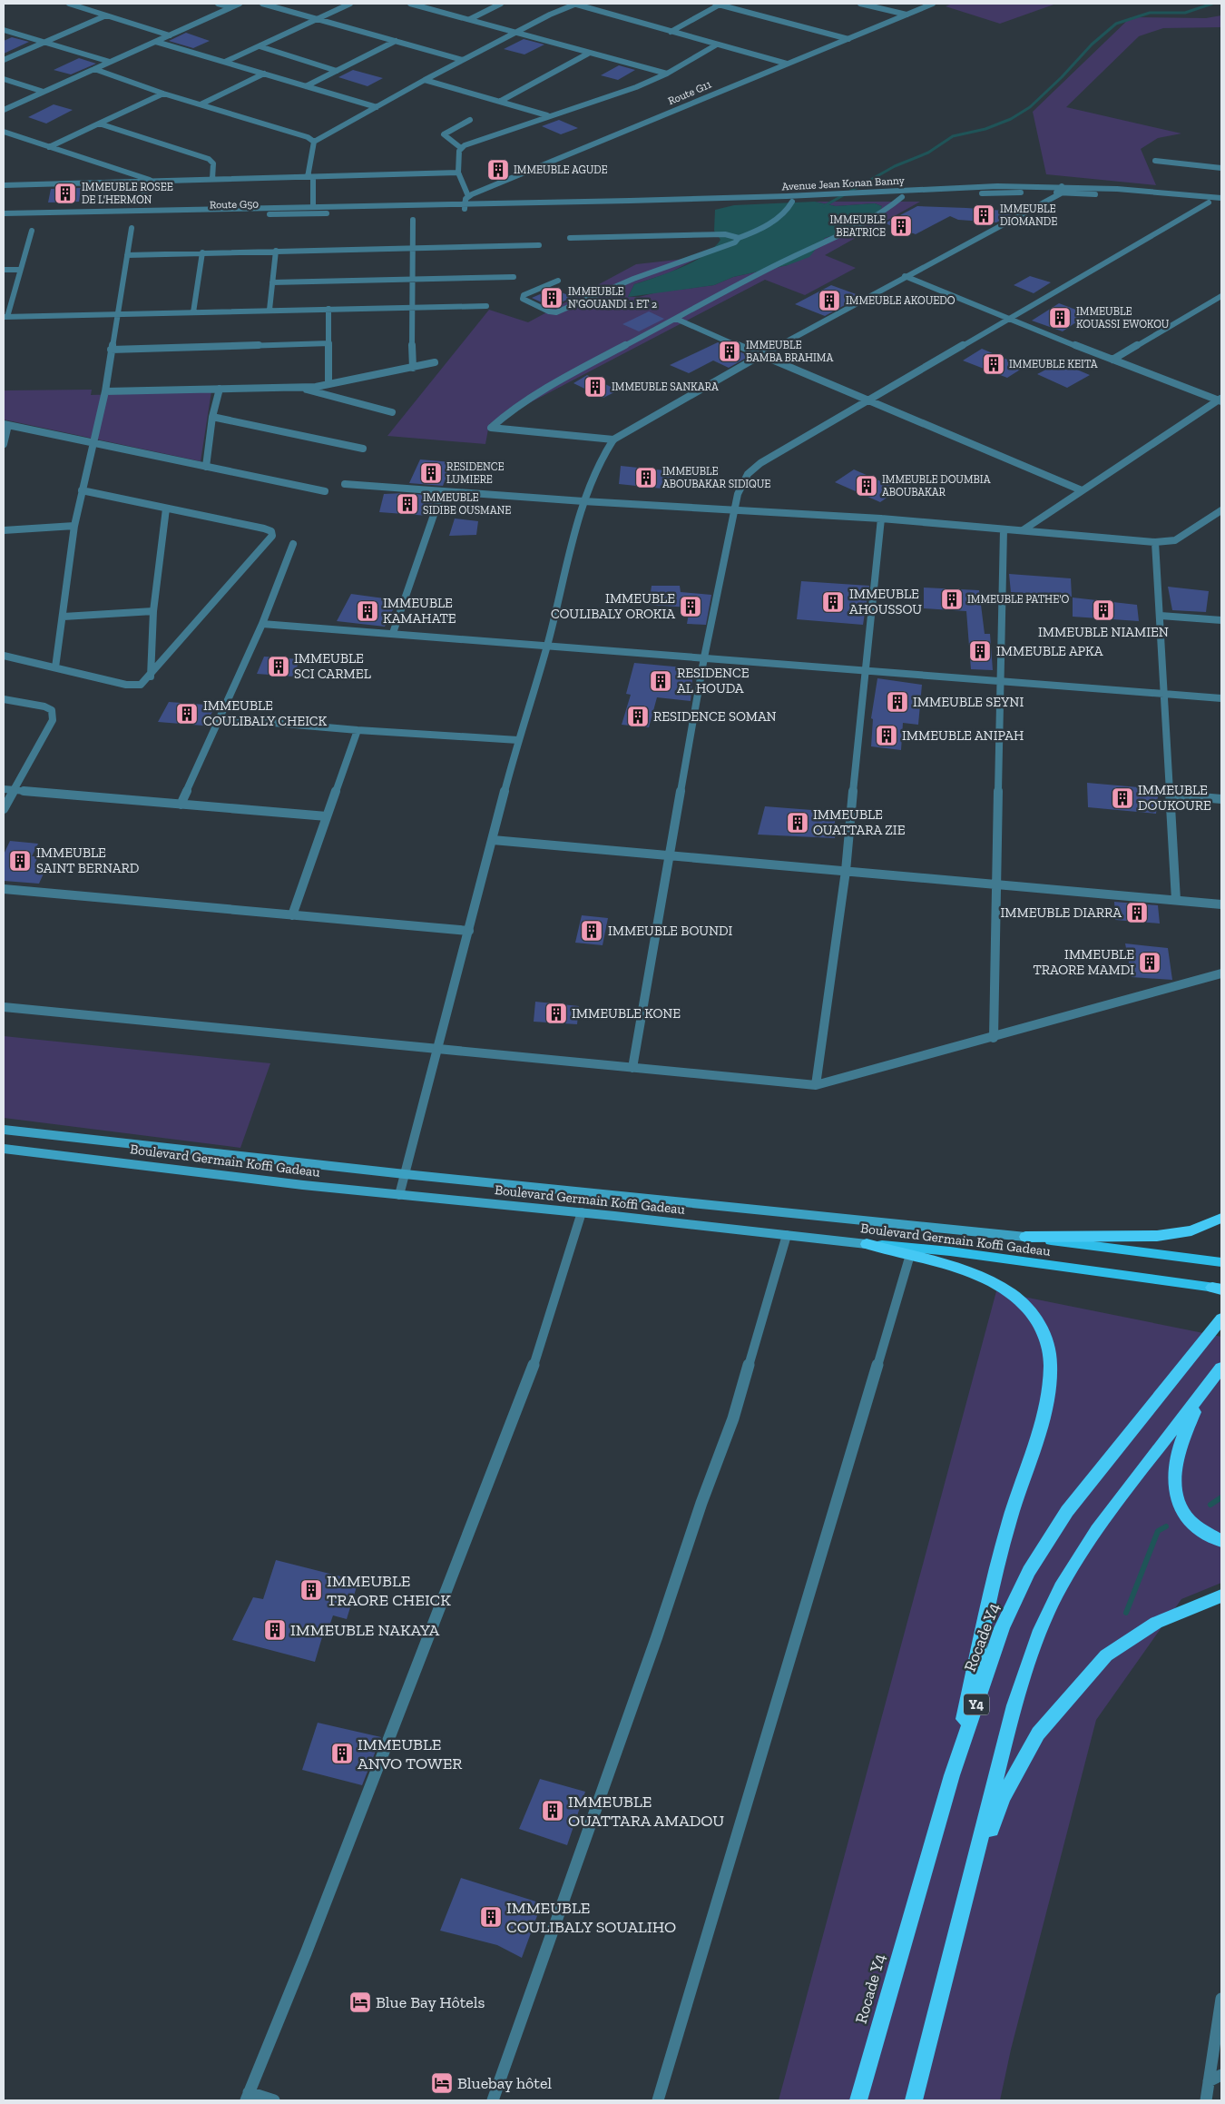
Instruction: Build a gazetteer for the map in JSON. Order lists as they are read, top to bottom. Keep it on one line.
{"streets":{"highway":["Rocade Y4","Y4"],"main road":["Boulevard Germain Koffi Gadeau"],"street":["Route G11","Avenue Jean Konan Banny","Route G50"]},"crossings":[["Avenue Jean Konan Banny","Route G50"]],"places":{"building":["IMMEUBLE AGUDE","IMMEUBLE ROSEE DE L'HERMON","IMMEUBLE DIOMANDE","IMMEUBLE BEATRICE","IMMEUBLE N'GOUANDI 1 ET 2","IMMEUBLE AKOUEDO","IMMEUBLE KOUASSI EWOKOU","IMMEUBLE BAMBA BRAHIMA","IMMEUBLE KEITA","IMMEUBLE SANKARA","RESIDENCE LUMIERE","IMMEUBLE ABOUBAKAR SIDIQUE","IMMEUBLE DOUMBIA ABOUBAKAR","IMMEUBLE SIDIBE OUSMANE","IMMEUBLE PATHE'O","IMMEUBLE AHOUSSOU","IMMEUBLE COULIBALY OROKIA","IMMEUBLE NIAMIEN","IMMEUBLE KAMAHATE","IMMEUBLE APKA","IMMEUBLE SCI CARMEL","RESIDENCE AL HOUDA","IMMEUBLE SEYNI","IMMEUBLE COULIBALY CHEICK","RESIDENCE SOMAN","IMMEUBLE ANIPAH","IMMEUBLE DOUKOURE","IMMEUBLE OUATTARA ZIE","IMMEUBLE SAINT BERNARD","IMMEUBLE DIARRA","IMMEUBLE BOUNDI","IMMEUBLE TRAORE MAMDI","IMMEUBLE KONE","IMMEUBLE TRAORE CHEICK","IMMEUBLE NAKAYA","IMMEUBLE ANVO TOWER","IMMEUBLE OUATTARA AMADOU","IMMEUBLE COULIBALY SOUALIHO"],"hotel":["Blue Bay Hôtels","Bluebay hôtel"]}}
